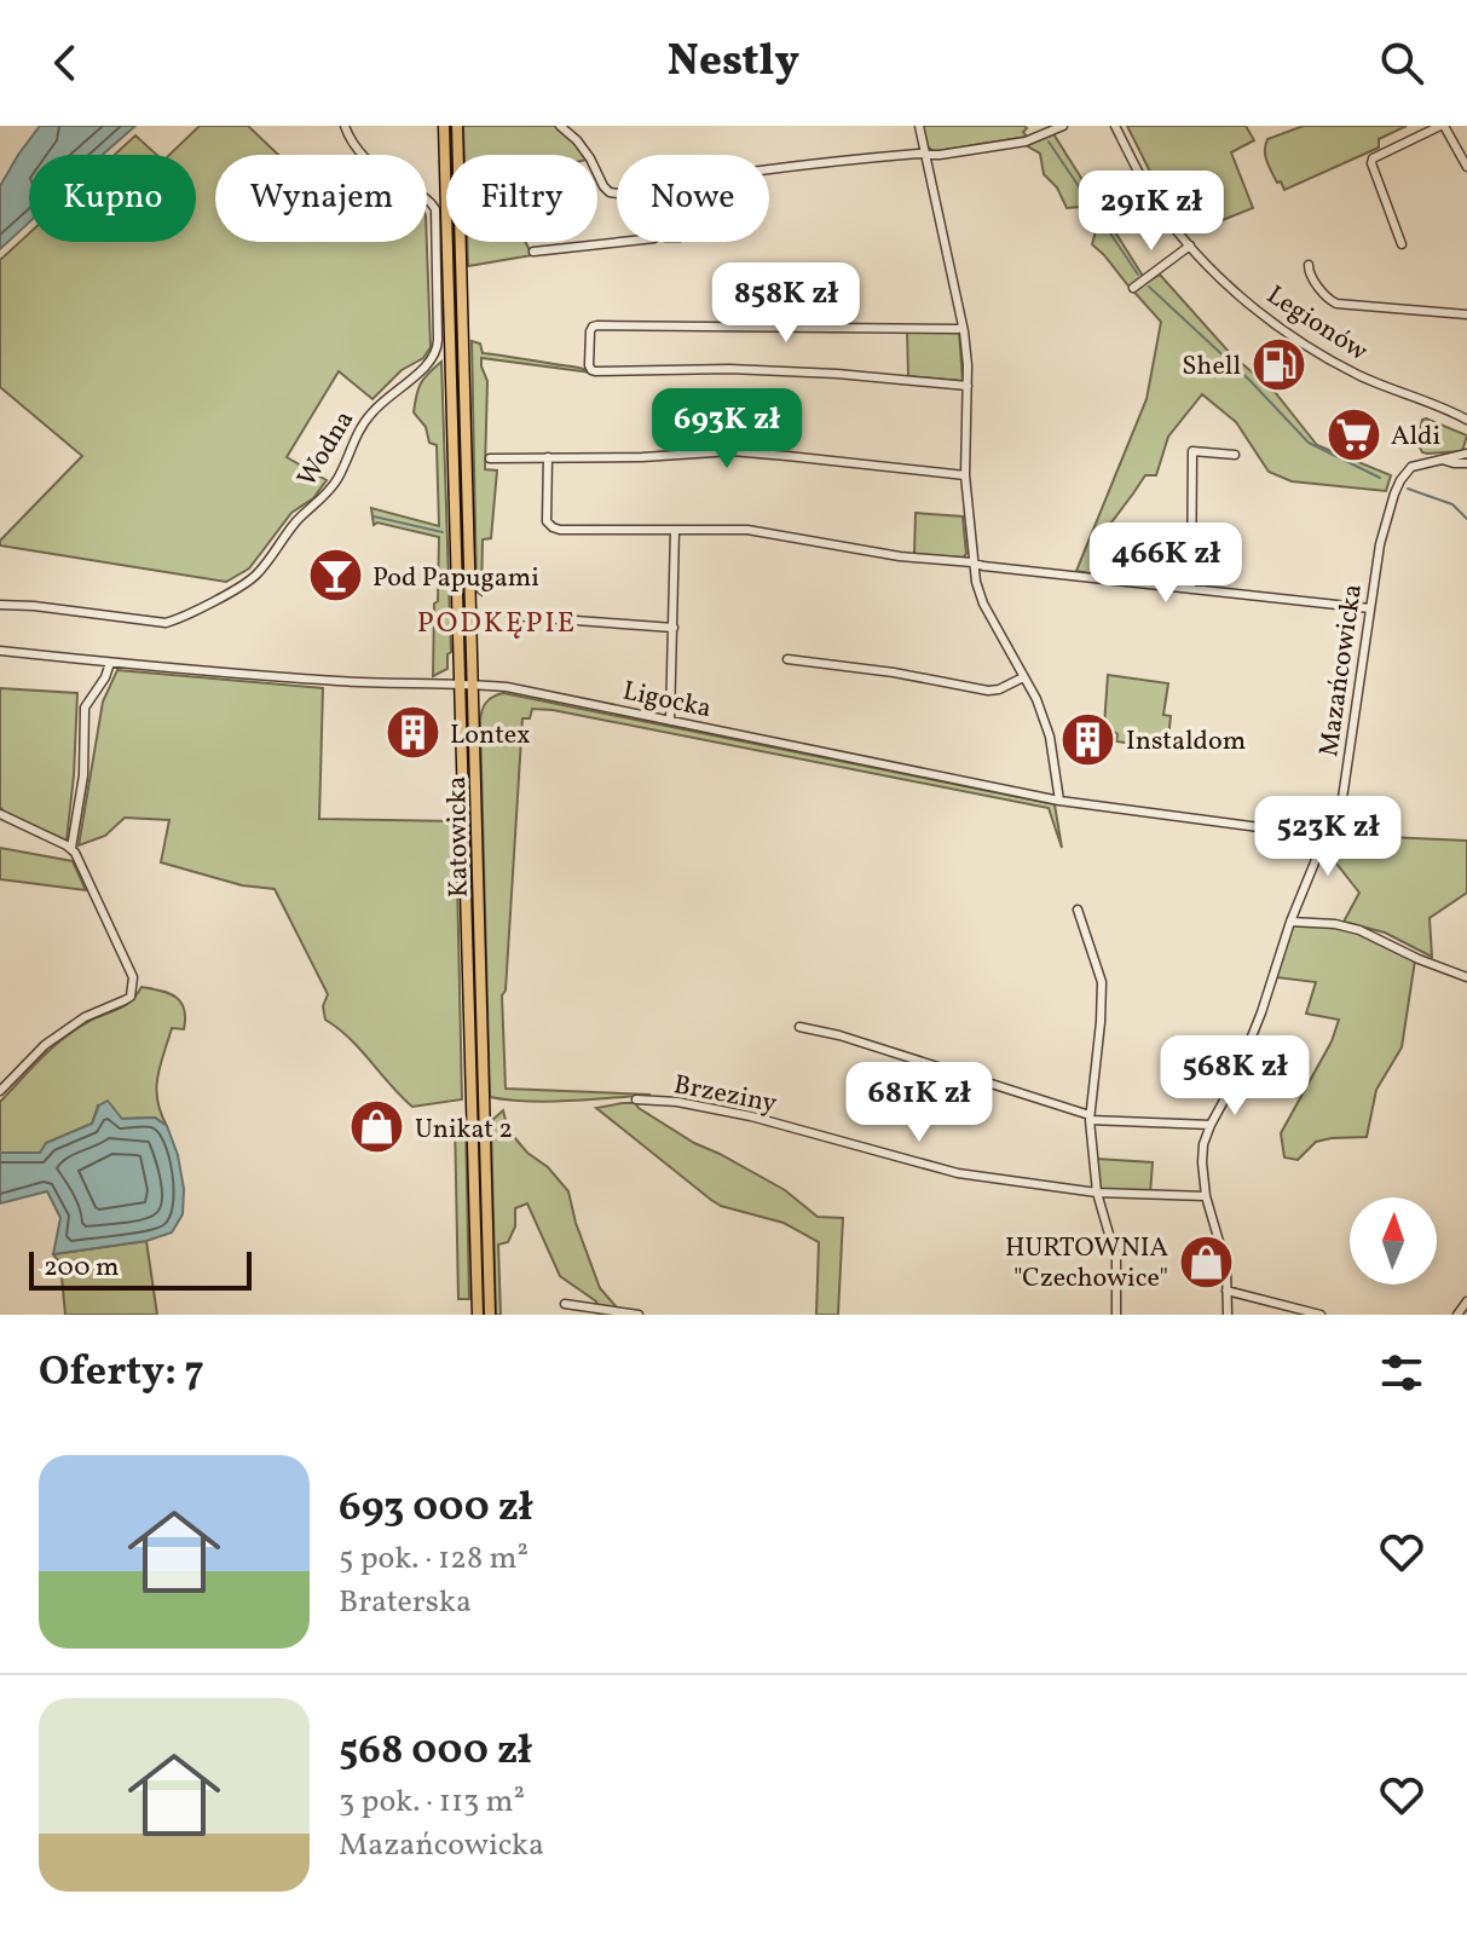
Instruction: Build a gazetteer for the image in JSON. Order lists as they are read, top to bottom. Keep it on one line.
{"streets":{"main road":["Katowicka"],"street":["Legionów","Wodna","Mazańcowicka","Ligocka","Brzeziny"]},"crossings":[["Mazańcowicka","Ligocka"],["Mazańcowicka","Brzeziny"],["Ligocka","Katowicka"]],"districts":["PODKĘPIE"],"places":{"fuel station":["Shell"],"supermarket":["Aldi"],"bar":["Pod Papugami"],"building":["Lontex","Instaldom"],"shop":["Unikat 2","HURTOWNIA \"Czechowice\""]},"scale_bar":"200 m","north":"top","page":{"header":"Nestly","chip":["Kupno","Wynajem","Filtry","Nowe"],"price":["291K zł","858K zł","693K zł","466K zł","523K zł","568K zł","681K zł"],"scale":"200 m","heading":"Oferty: 7","list":[{"name":"693 000 zł","note":"5 pok. · 128 m² · Braterska"},{"name":"568 000 zł","note":"3 pok. · 113 m² · Mazańcowicka"}]}}
